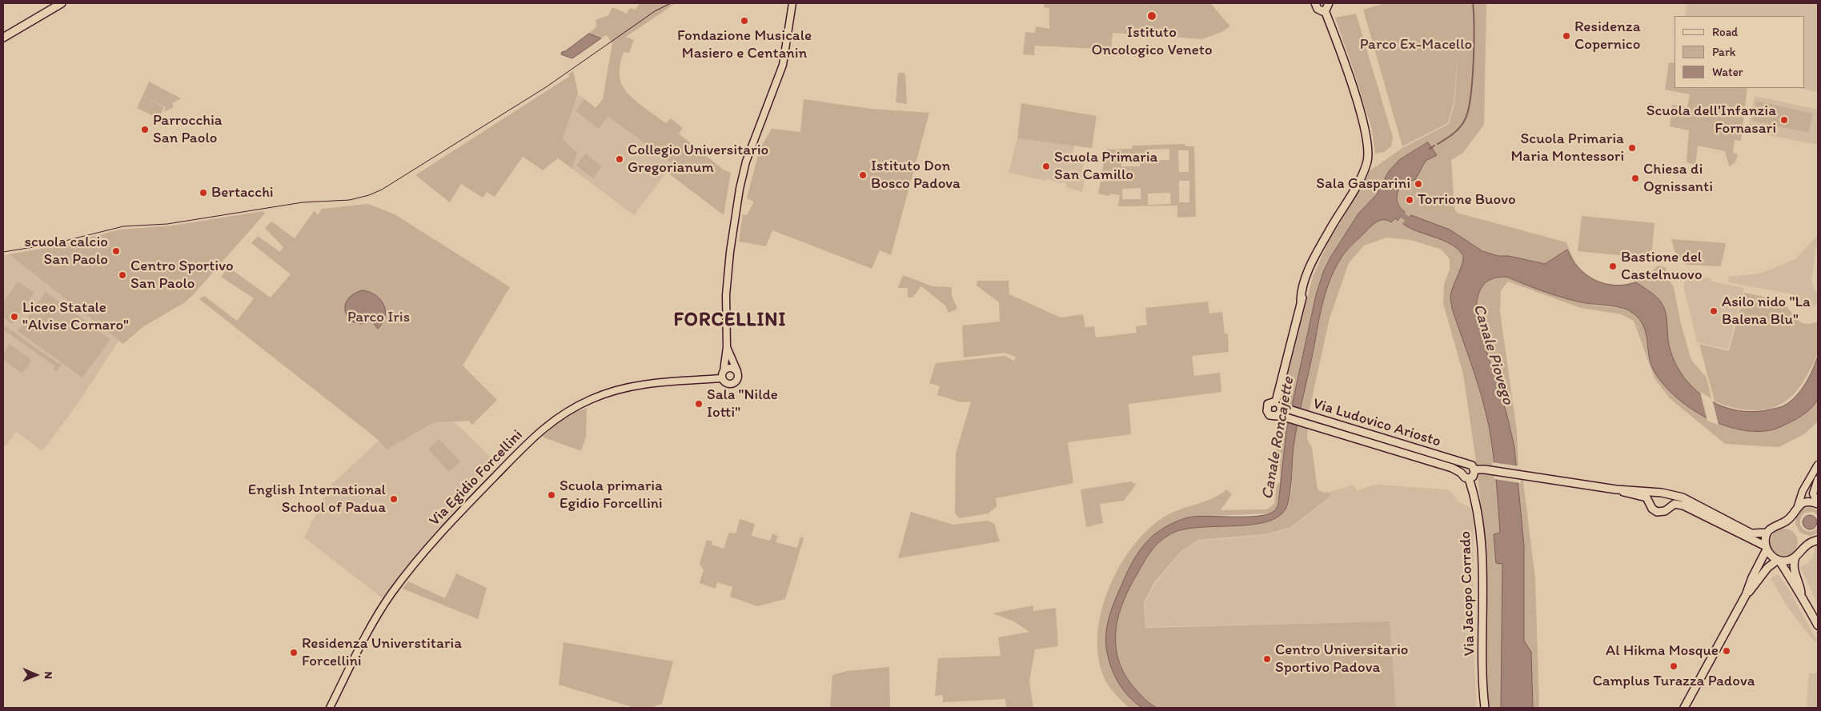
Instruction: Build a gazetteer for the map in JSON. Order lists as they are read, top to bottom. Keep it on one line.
{"streets":{"main road":["Via Ludovico Ariosto","Via Jacopo Corrado"],"street":["Via Egidio Forcellini"]},"crossings":[["Via Ludovico Ariosto","Via Jacopo Corrado"]],"districts":["FORCELLINI"],"water":["Canale Piovego","Canale Roncajette"],"parks":["Parco Ex-Macello","Parco Iris"],"places":["Istituto Oncologico Veneto","Fondazione Musicale Masiero e Centanin","Residenza Copernico","Scuola dell'Infanzia Fornasari","Parrocchia San Paolo","Scuola Primaria Maria Montessori","Collegio Universitario Gregorianum","Scuola Primaria San Camillo","Istituto Don Bosco Padova","Chiesa di Ognissanti","Sala Gasparini","Bertacchi","Torrione Buovo","scuola calcio San Paolo","Bastione del Castelnuovo","Centro Sportivo San Paolo","Asilo nido \"La Balena Blu\"","Liceo Statale \"Alvise Cornaro\"","Sala \"Nilde Iotti\"","Scuola primaria Egidio Forcellini","English International School of Padua","Al Hikma Mosque","Residenza Universtitaria Forcellini","Centro Universitario Sportivo Padova","Camplus Turazza Padova"],"legend":["Road","Park","Water"],"north":"right"}
